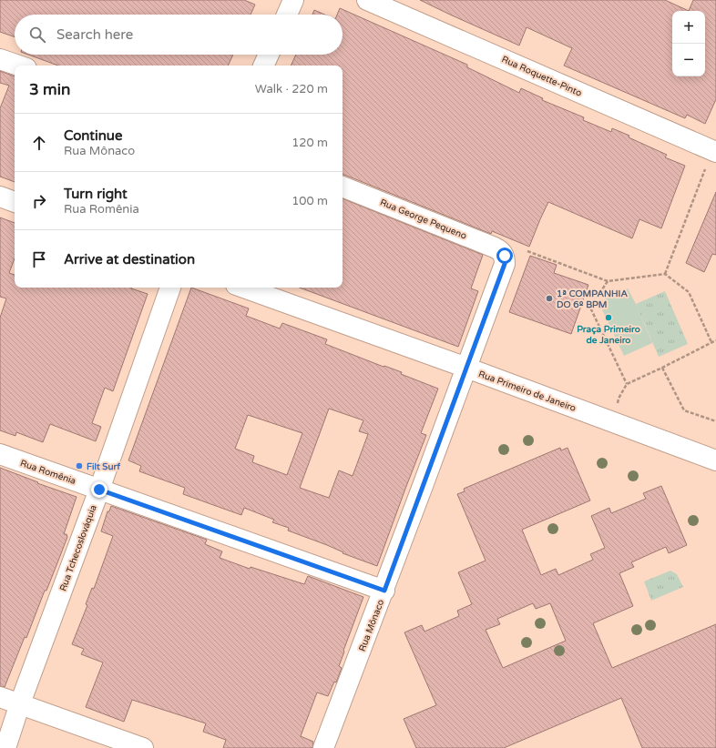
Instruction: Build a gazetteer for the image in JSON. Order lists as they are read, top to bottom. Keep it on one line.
{"streets":{"street":["Rua Roquette-Pinto","Rua George Pequeno","Rua Primeiro de Janeiro","Rua Romênia","Rua Tchecoslováquia","Rua Mônaco"]},"crossings":[["Rua George Pequeno","Rua Mônaco"],["Rua Primeiro de Janeiro","Rua Mônaco"],["Rua Romênia","Rua Tchecoslováquia"],["Rua Romênia","Rua Mônaco"]],"places":["1ª COMPANHIA DO 6º BPM","Praça Primeiro de Janeiro","Filt Surf"],"page":{"map_buttons":["+","−"],"search":"Search here","heading":["3 min","Walk · 220 m"],"list":[["Continue","Rua Mônaco","120 m"],["Turn right","Rua Romênia","100 m"],"Arrive at destination"]}}
